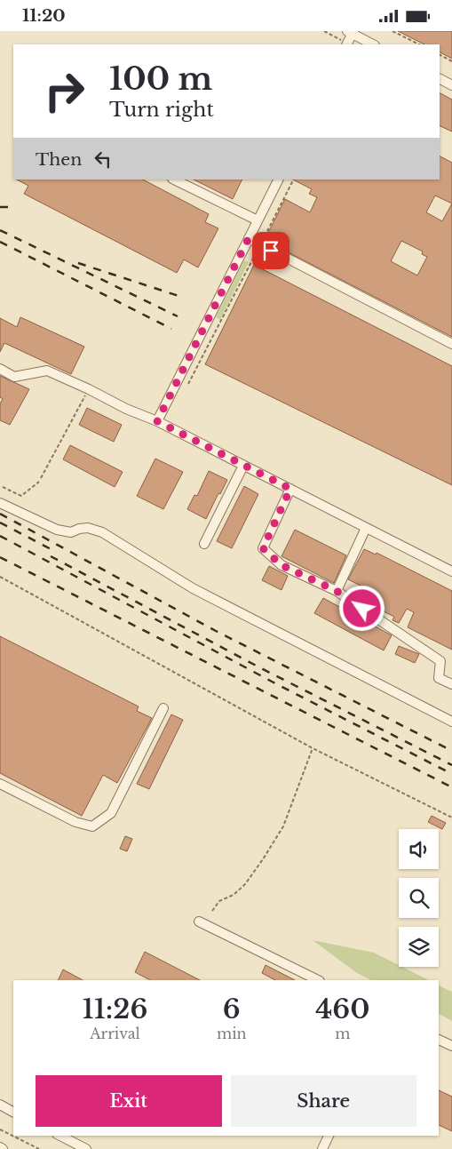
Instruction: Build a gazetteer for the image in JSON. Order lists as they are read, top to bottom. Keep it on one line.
{"page":{"status":"11:20","turn":["100 m","Turn right"],"then":"Then","eta":["11:26","Arrival","6","min","460","m"],"buttons":["Exit","Share"]}}
